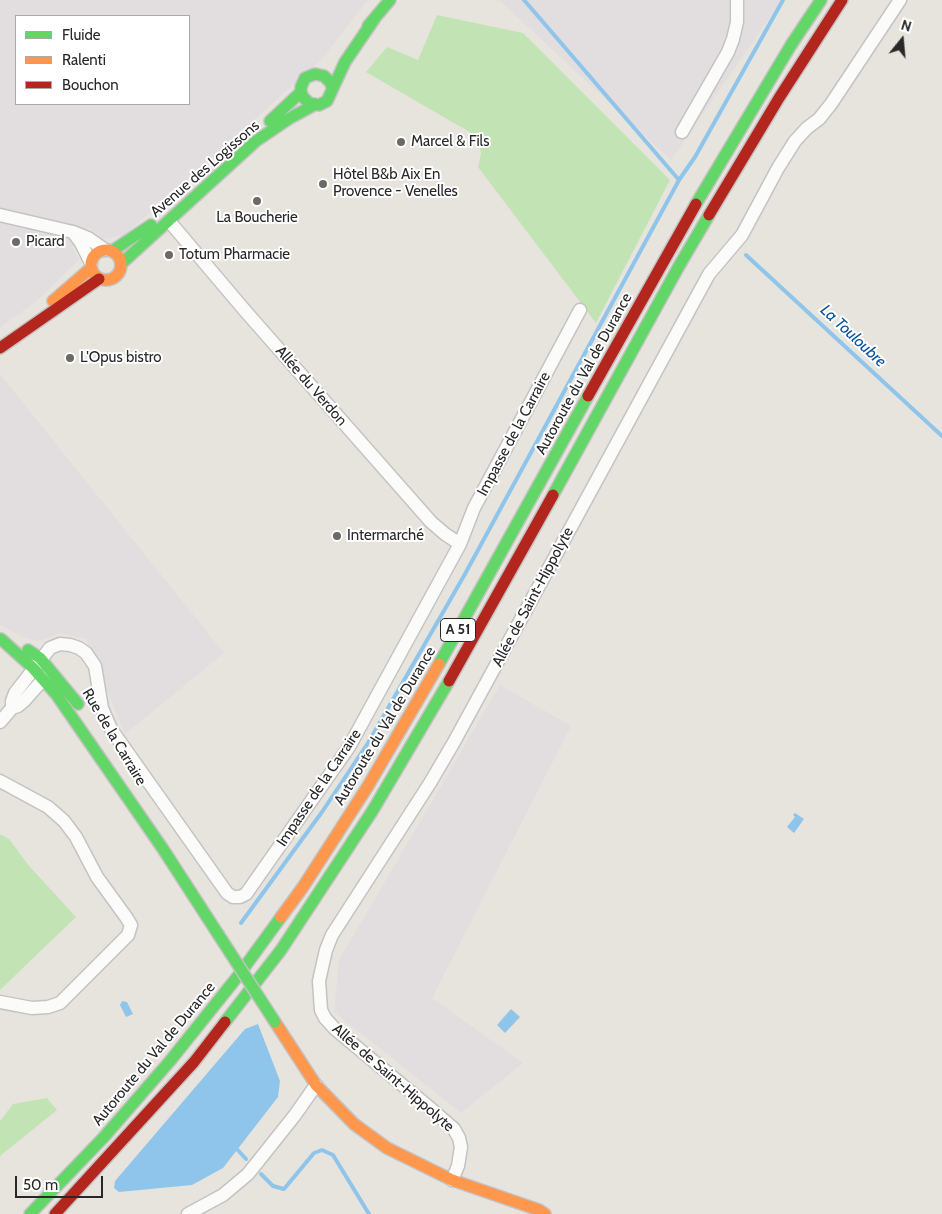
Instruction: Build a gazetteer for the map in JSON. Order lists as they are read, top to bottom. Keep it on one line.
{"streets":{"main road":["Avenue des Logissons","Autoroute du Val de Durance","A 51","Rue de la Carraire"],"street":["Allée du Verdon","Impasse de la Carraire","Allée de Saint-Hippolyte"]},"crossings":[["Avenue des Logissons","Allée du Verdon"],["Allée du Verdon","Impasse de la Carraire"],["Impasse de la Carraire","Rue de la Carraire"]],"water":["La Touloubre"],"places":["Marcel & Fils","Hôtel B&b Aix En Provence - Venelles","La Boucherie","Picard","Totum Pharmacie","L'Opus bistro","Intermarché"],"legend":["Fluide","Ralenti","Bouchon"],"scale_bar":"50 m","north":"top"}
